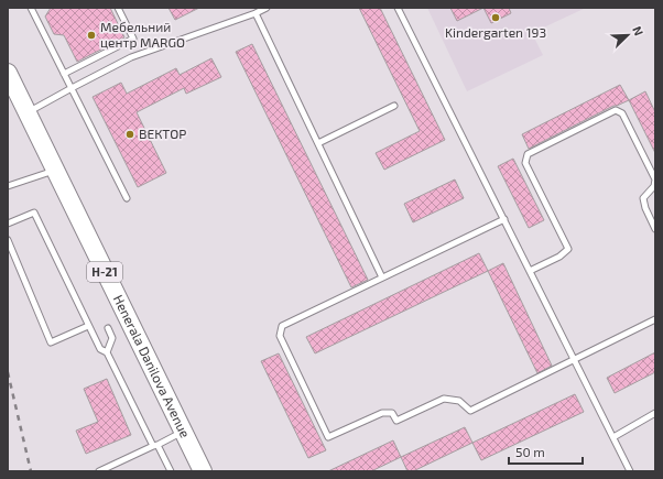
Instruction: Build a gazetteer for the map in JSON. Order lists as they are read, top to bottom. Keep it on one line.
{"streets":{"main road":["Н-21","Henerala Danilova Avenue"]},"places":["Kindergarten 193","Мебельний центр MARGO","ВЕКТОР"],"scale_bar":"50 m","north":"top right"}
